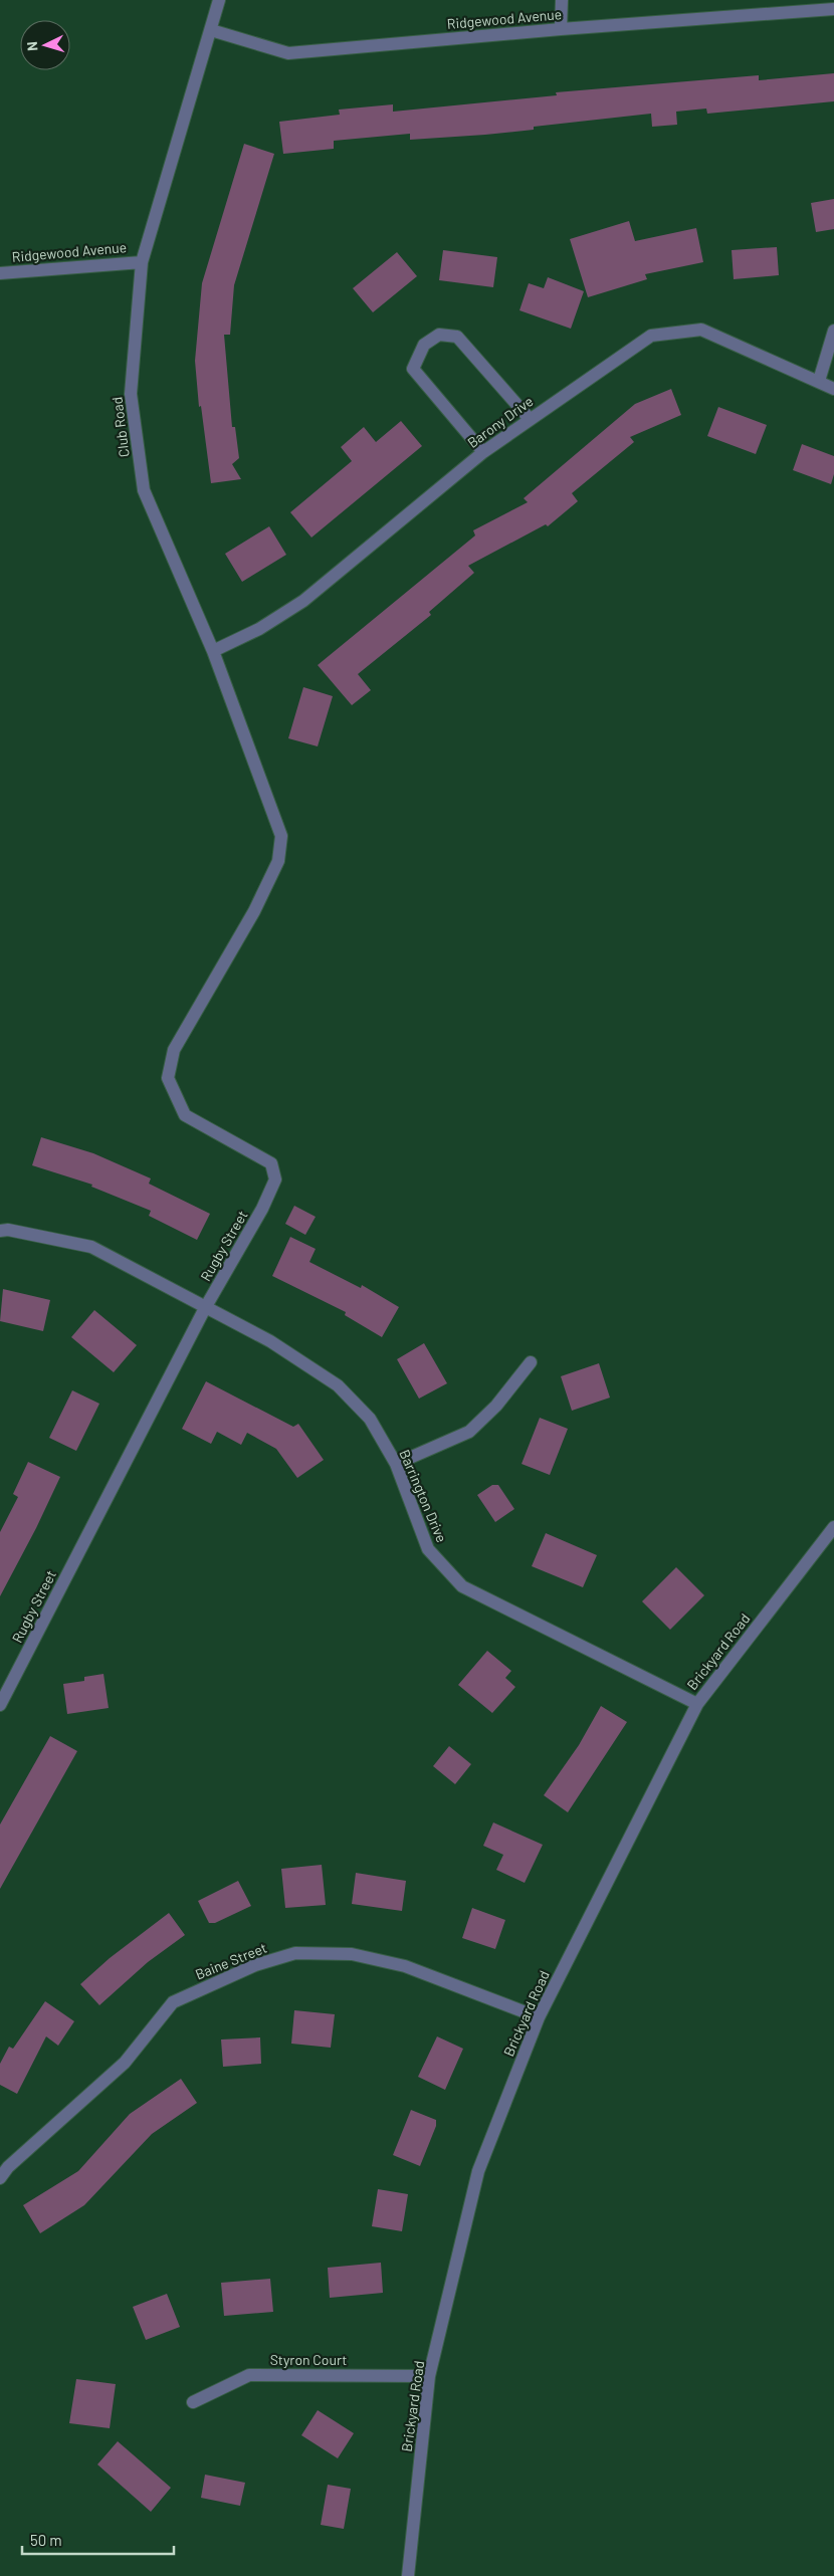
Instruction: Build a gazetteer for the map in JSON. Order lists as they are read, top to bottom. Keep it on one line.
{"streets":{"street":["Ridgewood Avenue","Barony Drive","Club Road","Rugby Street","Barrington Drive","Brickyard Road","Baine Street","Styron Court"]},"crossings":[["Ridgewood Avenue","Club Road"],["Barony Drive","Club Road"],["Club Road","Rugby Street"],["Rugby Street","Barrington Drive"],["Barrington Drive","Brickyard Road"],["Brickyard Road","Baine Street"],["Brickyard Road","Styron Court"]],"scale_bar":"50 m","north":"left"}
